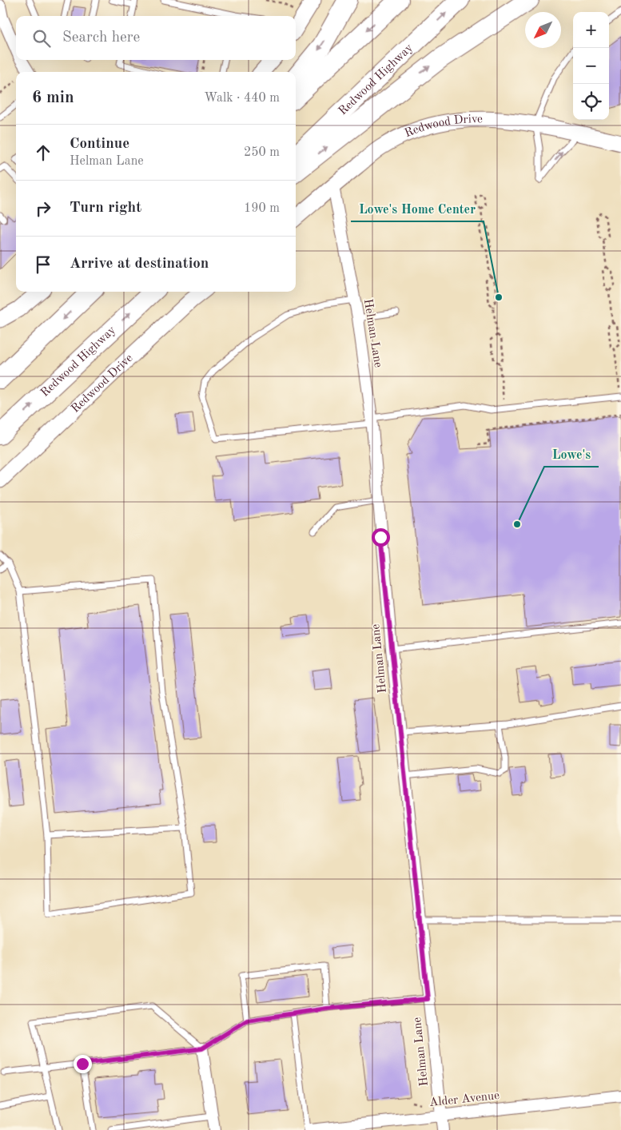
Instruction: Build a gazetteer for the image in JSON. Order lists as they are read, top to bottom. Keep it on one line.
{"streets":{"highway":["Redwood Highway"],"main road":["Redwood Drive"],"street":["Helman Lane","Alder Avenue"]},"crossings":[["Redwood Drive","Helman Lane"],["Helman Lane","Alder Avenue"]],"places":["Lowe's Home Center","Lowe's"],"north":"bottom left","page":{"map_buttons":["+","−"],"search":"Search here","heading":["6 min","Walk · 440 m"],"list":[["Continue","Helman Lane","250 m"],["Turn right","190 m"],"Arrive at destination"]}}
